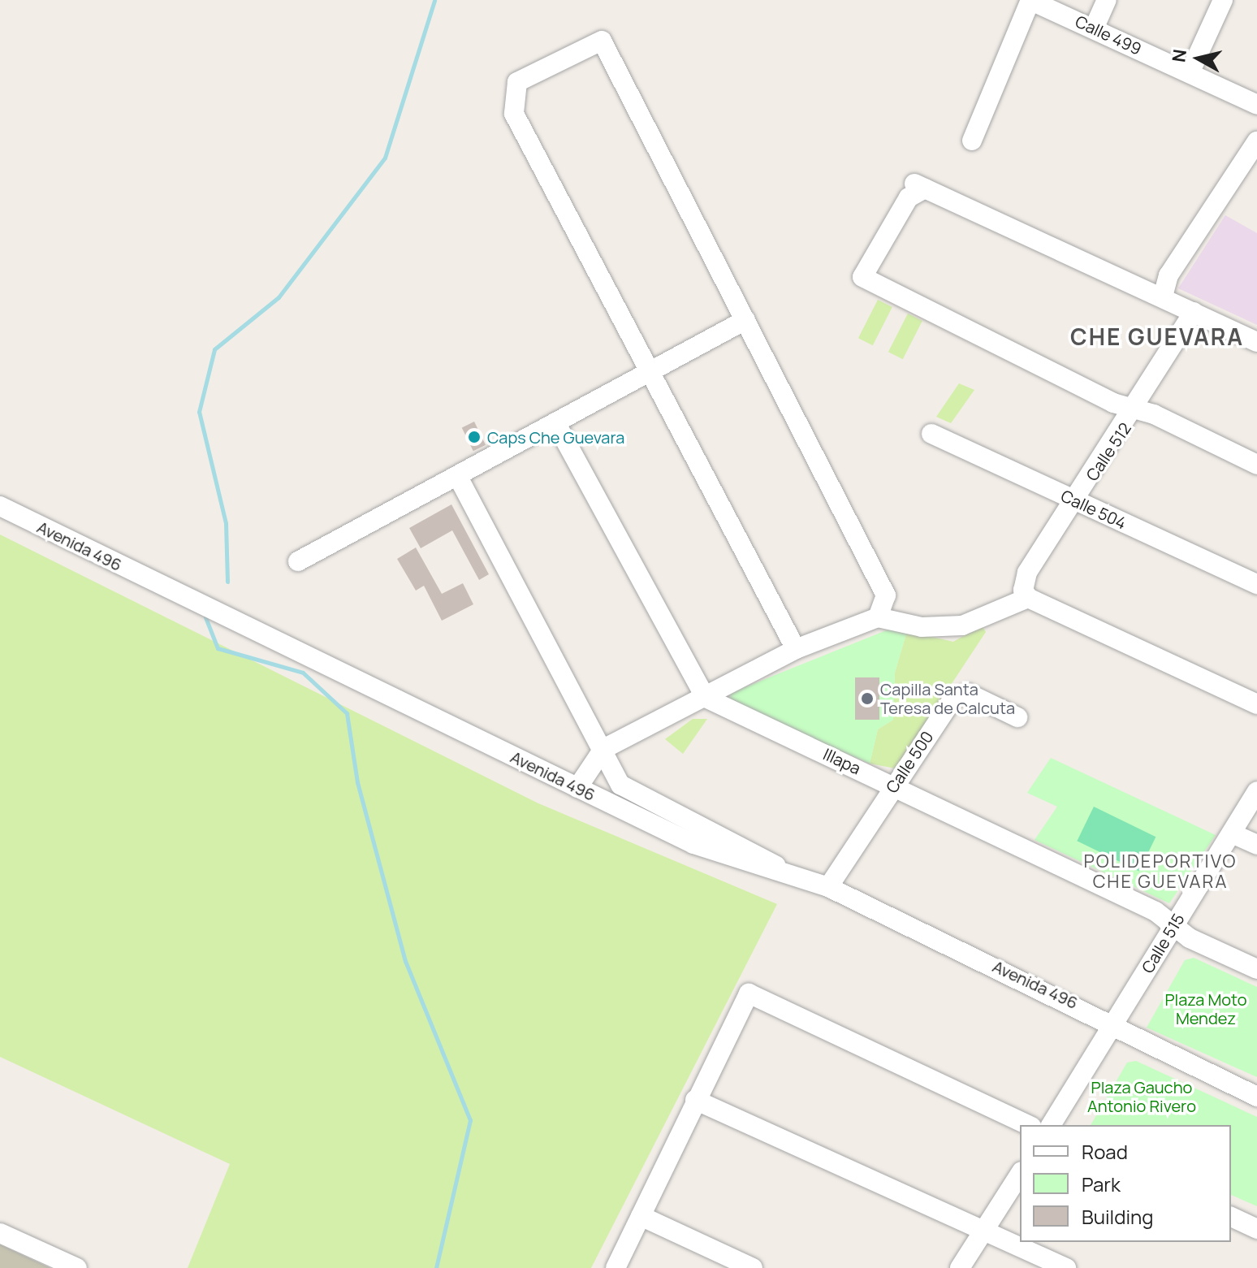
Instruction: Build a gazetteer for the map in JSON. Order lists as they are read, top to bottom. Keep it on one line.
{"streets":{"street":["Calle 499","Calle 512","Calle 504","Avenida 496","Illapa","Calle 500","Calle 515"]},"crossings":[["Calle 512","Calle 504"],["Avenida 496","Calle 500"],["Avenida 496","Calle 515"],["Illapa","Calle 500"],["Illapa","Calle 515"]],"districts":["CHE GUEVARA","POLIDEPORTIVO CHE GUEVARA"],"parks":["Plaza Moto Mendez","Plaza Gaucho Antonio Rivero"],"places":["Caps Che Guevara","Capilla Santa Teresa de Calcuta"],"legend":["Road","Park","Building"],"north":"left"}
